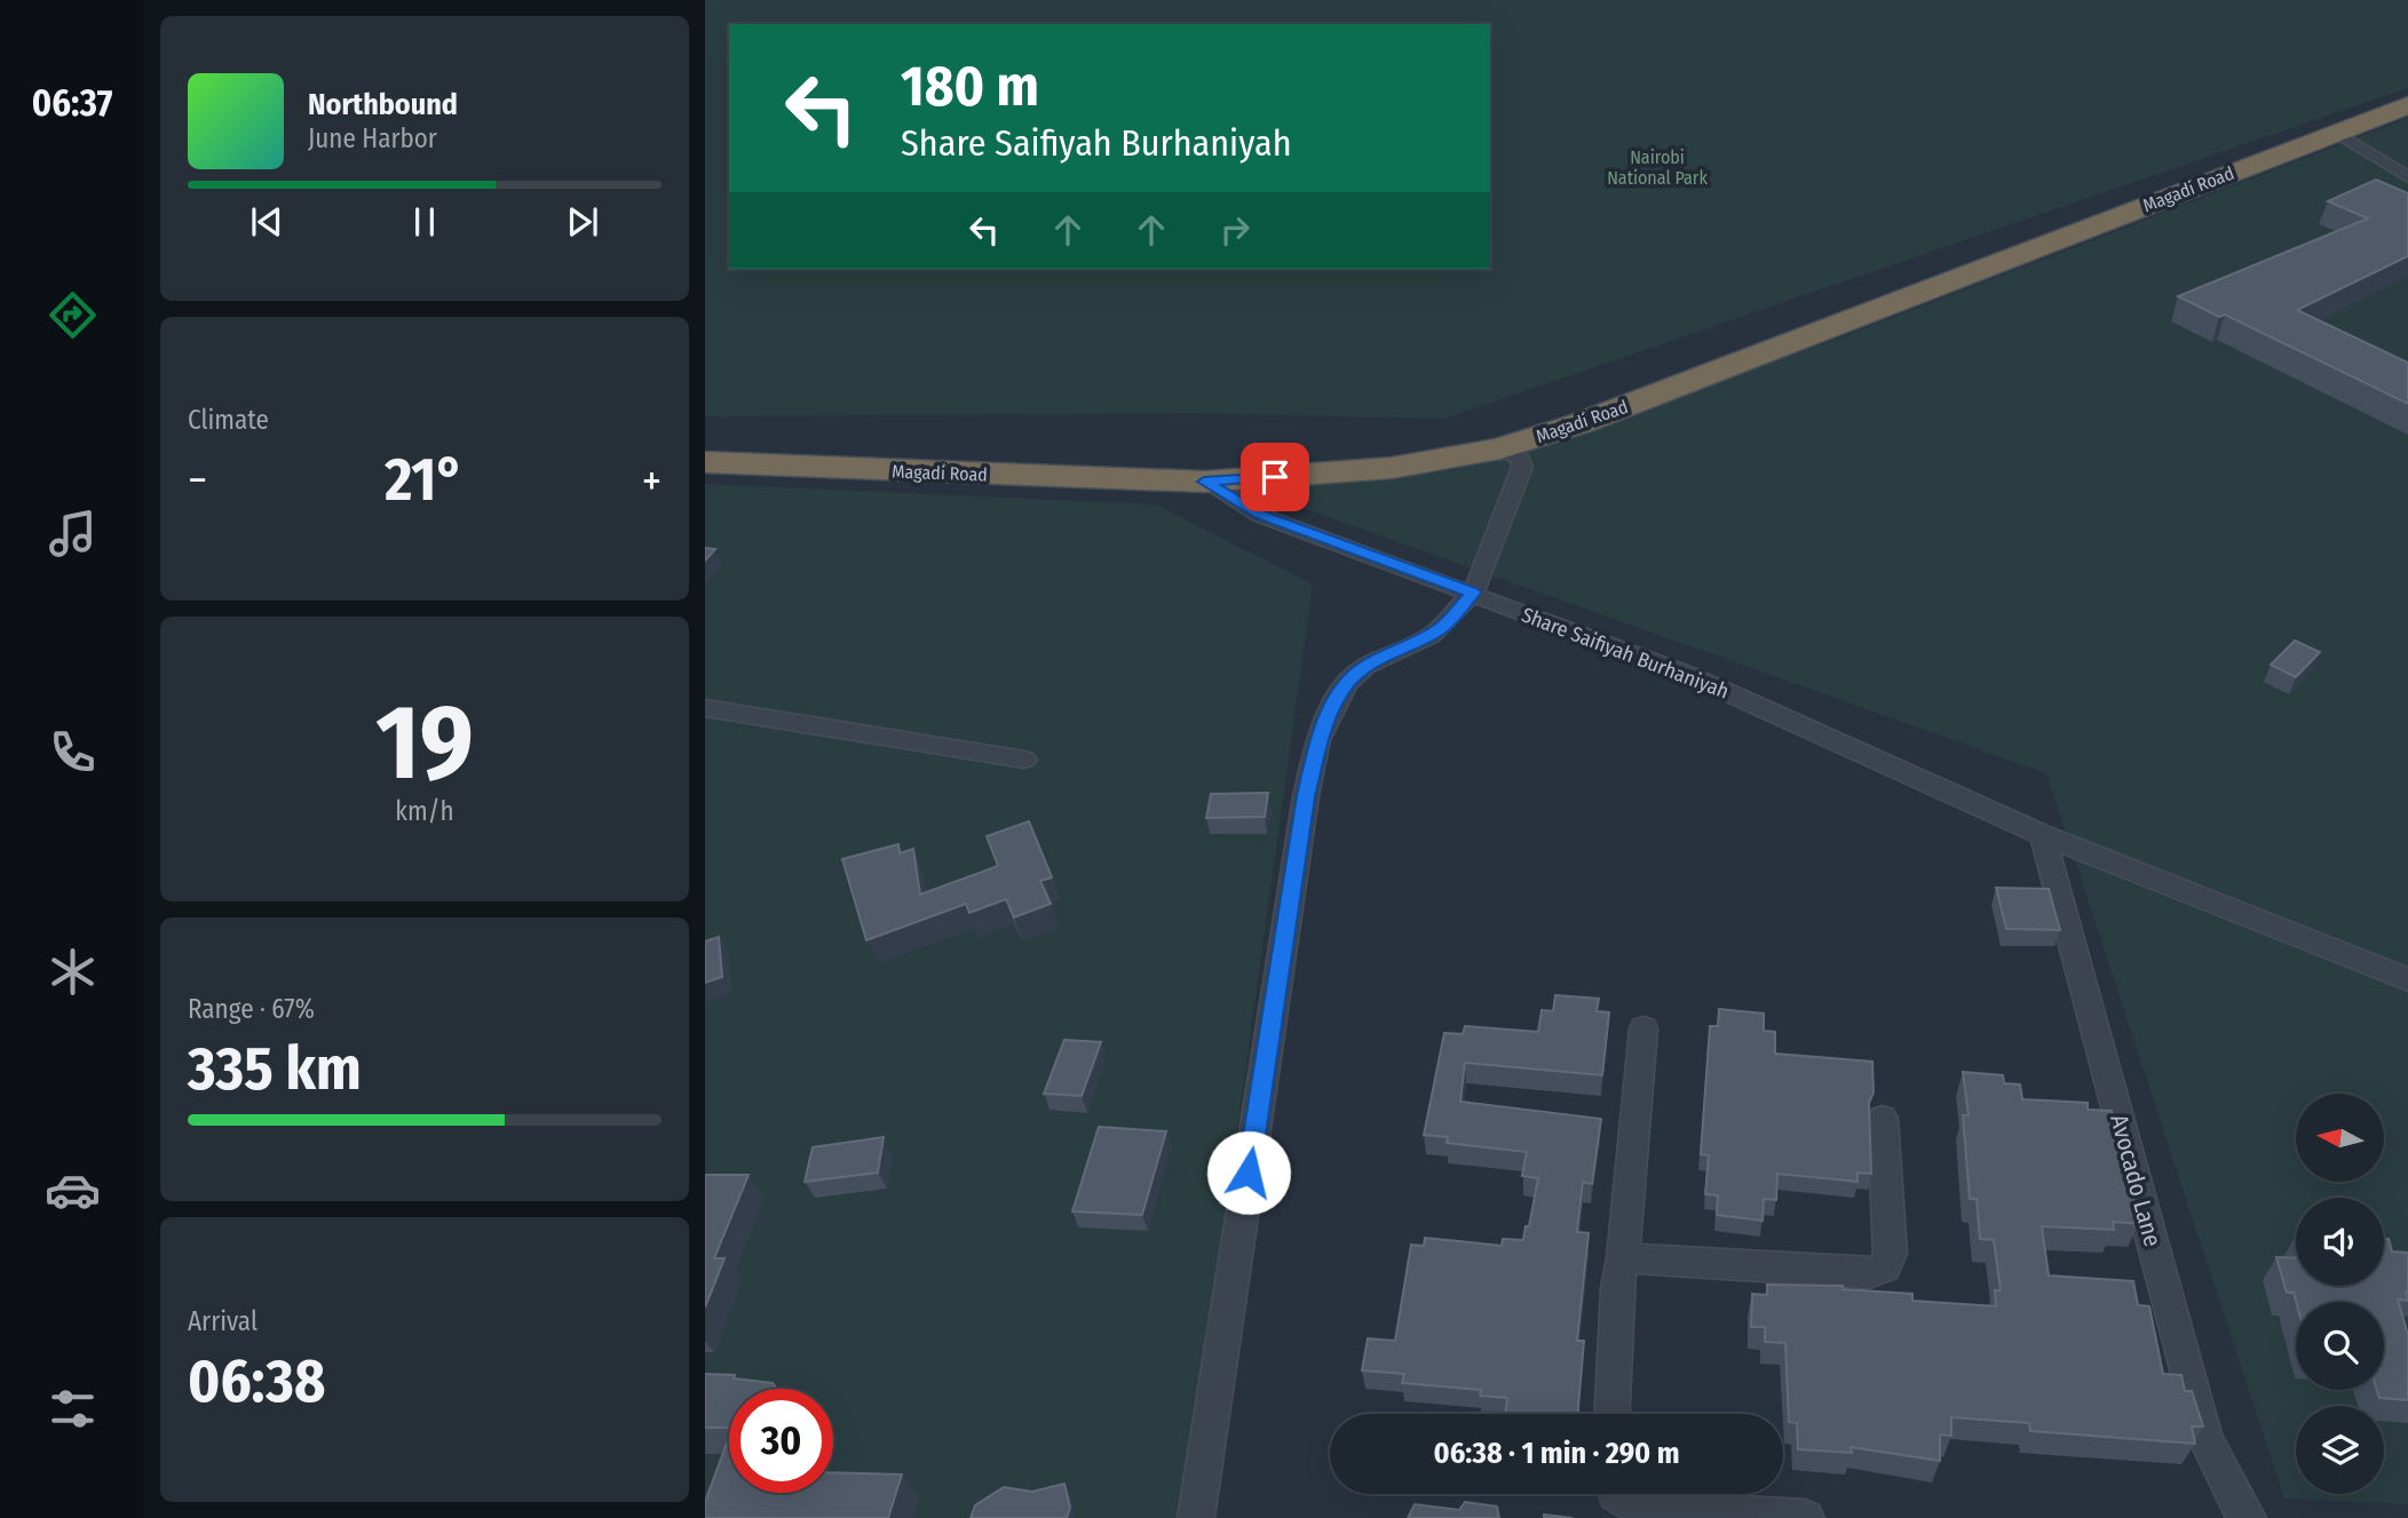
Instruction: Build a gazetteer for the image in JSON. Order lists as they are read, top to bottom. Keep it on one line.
{"streets":{"highway":["Magadi Road"],"street":["Share Saifiyah Burhaniyah","Avocado Lane"]},"crossings":[["Magadi Road","Share Saifiyah Burhaniyah"],["Share Saifiyah Burhaniyah","Avocado Lane"]],"parks":["Nairobi National Park"],"north":"left","page":{"tabs":"06:37","turn":["180 m","Share Saifiyah Burhaniyah"],"song":["Northbound","June Harbor"],"tile":["Climate",["19","km/h"],["Range · 67%","335 km"],["Arrival","06:38"]],"heat":["−","21°","+"],"limit":"30","trip":"06:38 · 1 min · 290 m"}}
